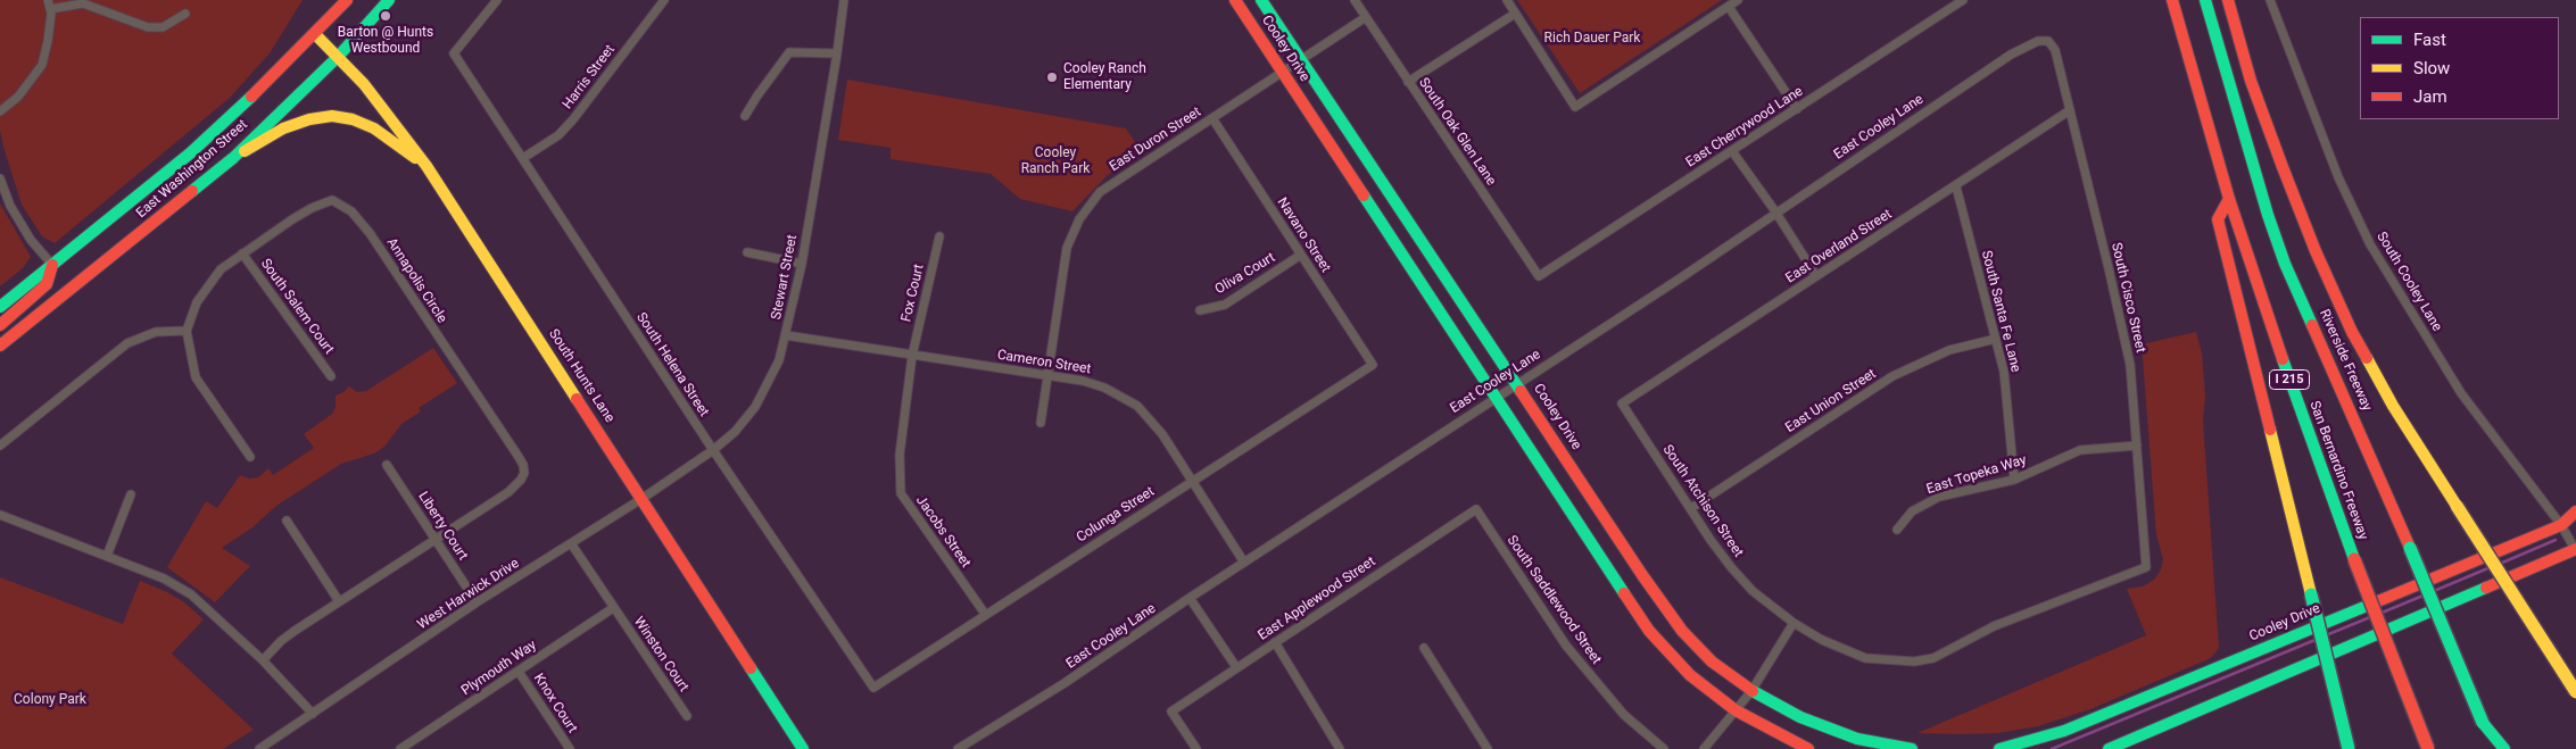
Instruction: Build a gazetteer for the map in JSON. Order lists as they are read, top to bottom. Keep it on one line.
{"streets":{"main road":["Cooley Drive","East Washington Street","Riverside Freeway","South Hunts Lane","I 215","San Bernardino Freeway"],"street":["Harris Street","East Cherrywood Lane","East Cooley Lane","South Oak Glen Lane","East Duron Street","Navano Street","East Overland Street","Oliva Court","Stewart Street","Annapolis Circle","South Cooley Lane","Fox Court","South Cisco Street","South Salem Court","South Santa Fe Lane","Cameron Street","South Helena Street","East Union Street","East Topeka Way","South Atchison Street","Colunga Street","Liberty Court","Jacobs Street","West Harwick Drive","East Applewood Street","South Saddlewood Street","Winston Court","Plymouth Way","Knox Court"]},"crossings":[["Cooley Drive","East Cooley Lane"],["Cooley Drive","East Duron Street"],["Cooley Drive","South Cooley Lane"],["Harris Street","South Helena Street"],["East Cherrywood Lane","South Oak Glen Lane"],["East Cooley Lane","South Cisco Street"],["East Cooley Lane","Cameron Street"],["South Oak Glen Lane","East Duron Street"],["East Duron Street","Navano Street"],["East Duron Street","Cameron Street"],["East Washington Street","South Hunts Lane"],["Navano Street","Oliva Court"],["Navano Street","Colunga Street"],["East Overland Street","South Cisco Street"],["East Overland Street","South Santa Fe Lane"],["East Overland Street","South Atchison Street"],["Stewart Street","Cameron Street"],["Stewart Street","South Helena Street"],["Stewart Street","South Hunts Lane"],["Stewart Street","West Harwick Drive"],["Annapolis Circle","South Salem Court"],["Annapolis Circle","Liberty Court"],["Fox Court","Cameron Street"],["Fox Court","Jacobs Street"],["South Cisco Street","East Topeka Way"],["South Cisco Street","South Atchison Street"],["South Santa Fe Lane","East Union Street"],["South Santa Fe Lane","East Topeka Way"],["Riverside Freeway","I 215"],["Cameron Street","Colunga Street"],["Cameron Street","Jacobs Street"],["South Helena Street","Colunga Street"],["South Hunts Lane","West Harwick Drive"],["I 215","San Bernardino Freeway"],["East Union Street","South Atchison Street"],["Colunga Street","Jacobs Street"],["Liberty Court","West Harwick Drive"],["West Harwick Drive","Winston Court"],["East Applewood Street","South Saddlewood Street"],["Winston Court","Plymouth Way"],["Plymouth Way","Knox Court"]],"parks":["Rich Dauer Park","Cooley Ranch Park","Colony Park"],"places":["Barton @ Hunts Westbound","Cooley Ranch Elementary"],"legend":["Fast","Slow","Jam"]}
